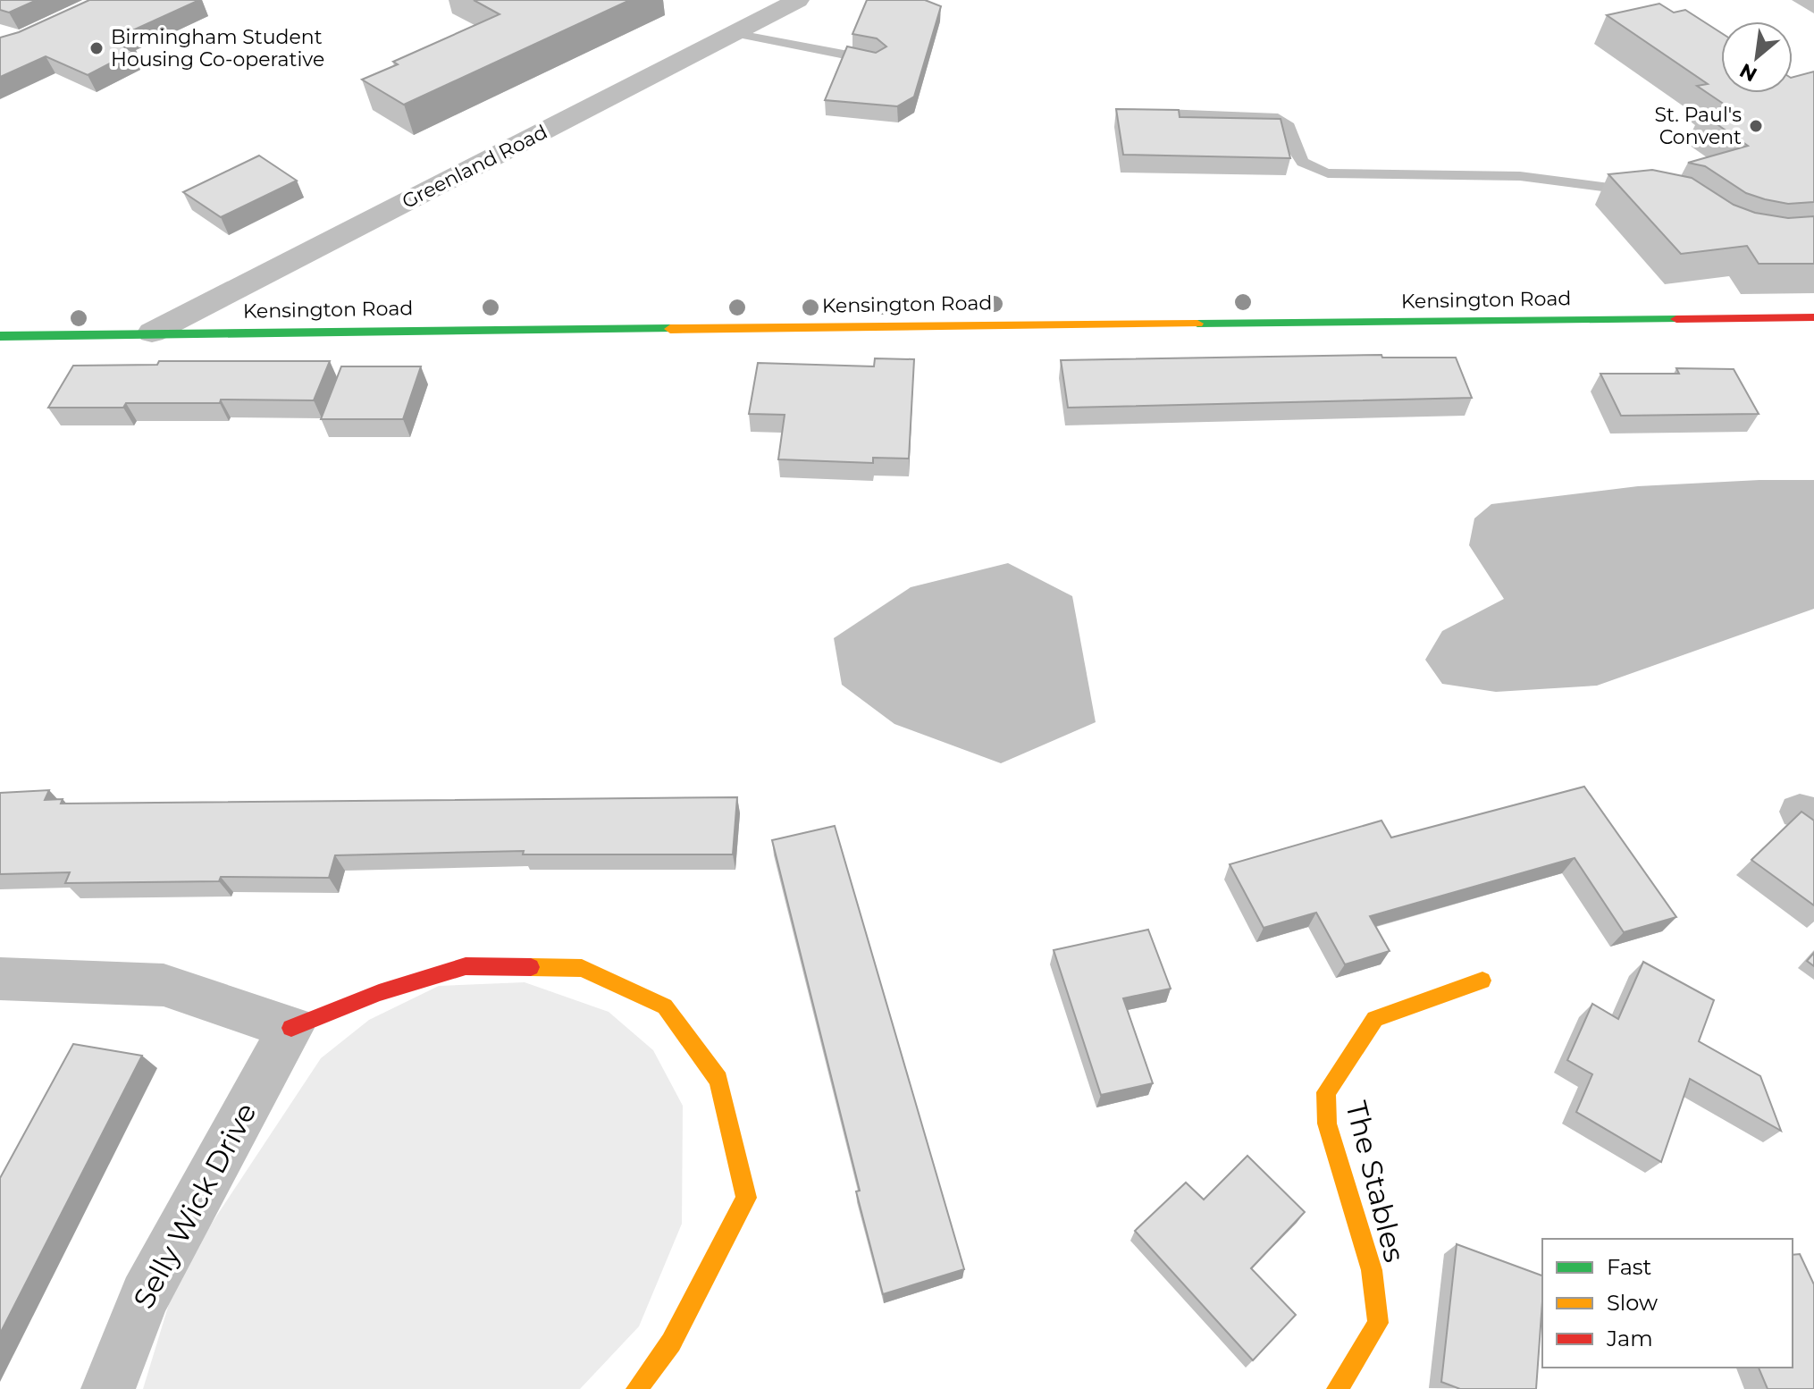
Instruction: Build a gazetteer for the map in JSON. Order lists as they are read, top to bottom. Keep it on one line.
{"streets":{"street":["Greenland Road","Kensington Road","The Stables","Selly Wick Drive"]},"crossings":[["Greenland Road","Kensington Road"]],"places":["Birmingham Student Housing Co-operative","St. Paul's Convent"],"legend":["Fast","Slow","Jam"],"north":"bottom left"}
